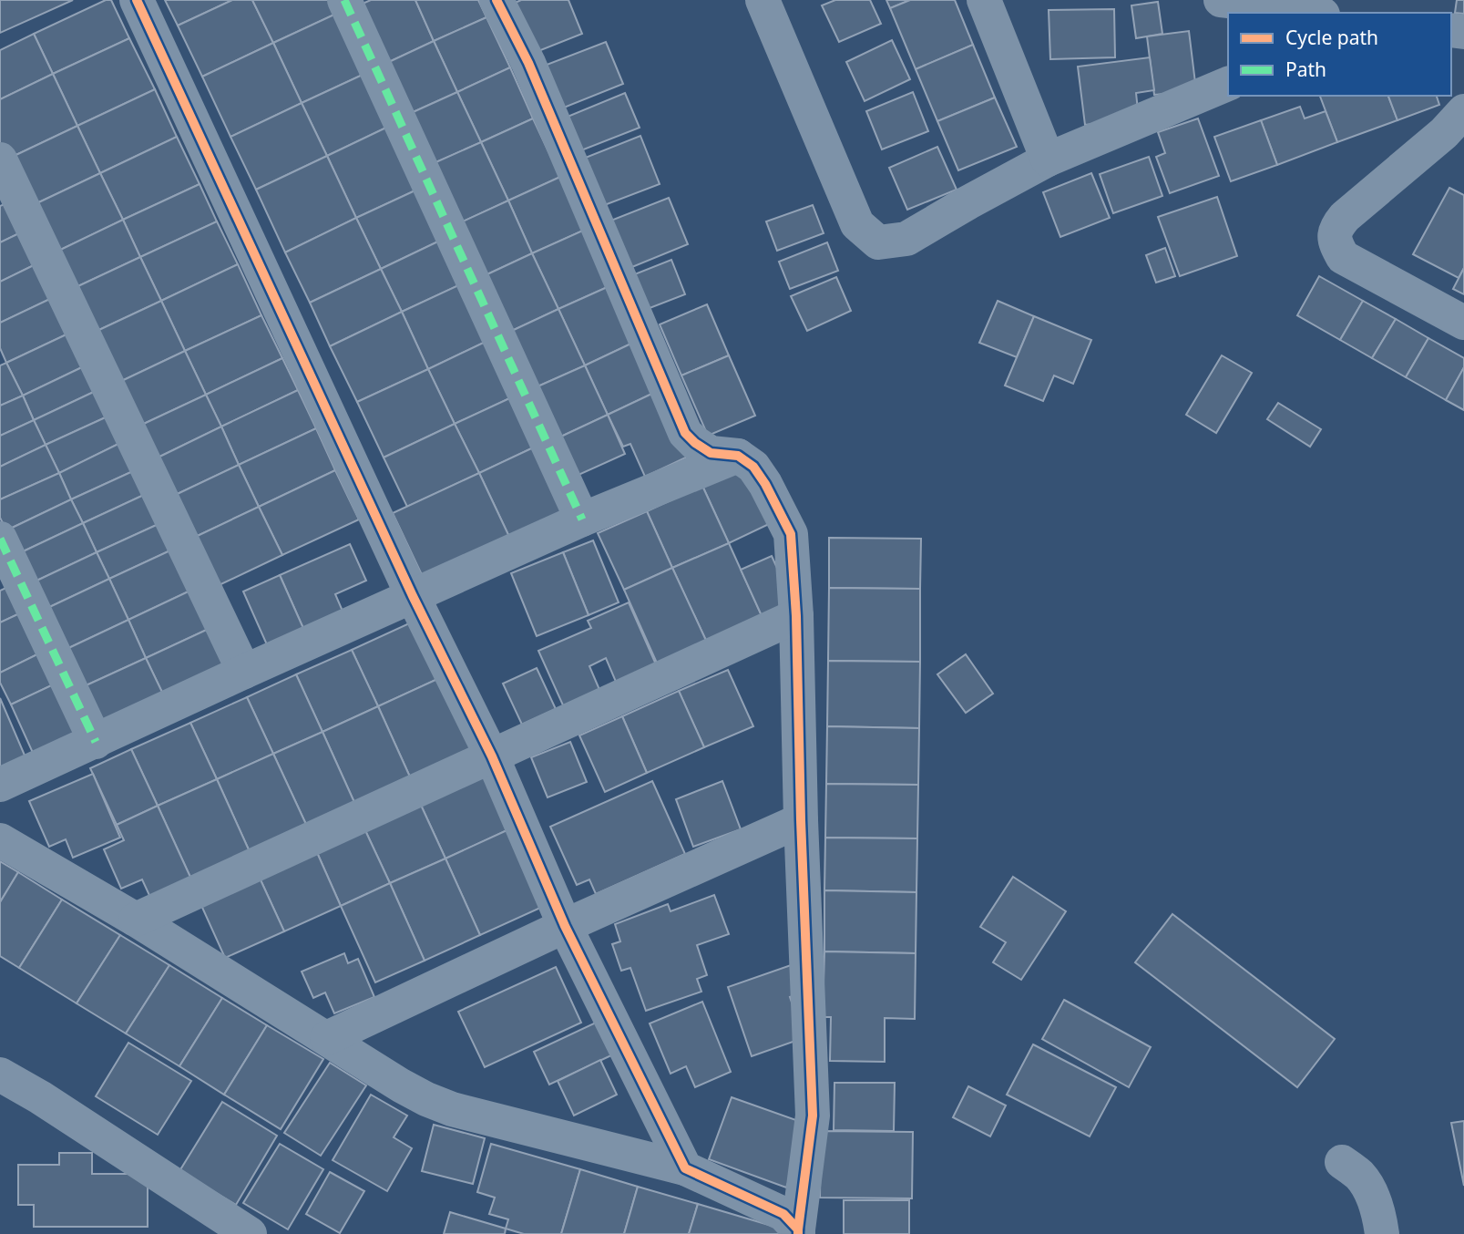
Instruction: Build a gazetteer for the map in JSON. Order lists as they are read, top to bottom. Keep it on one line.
{"legend":["Cycle path","Path"]}
